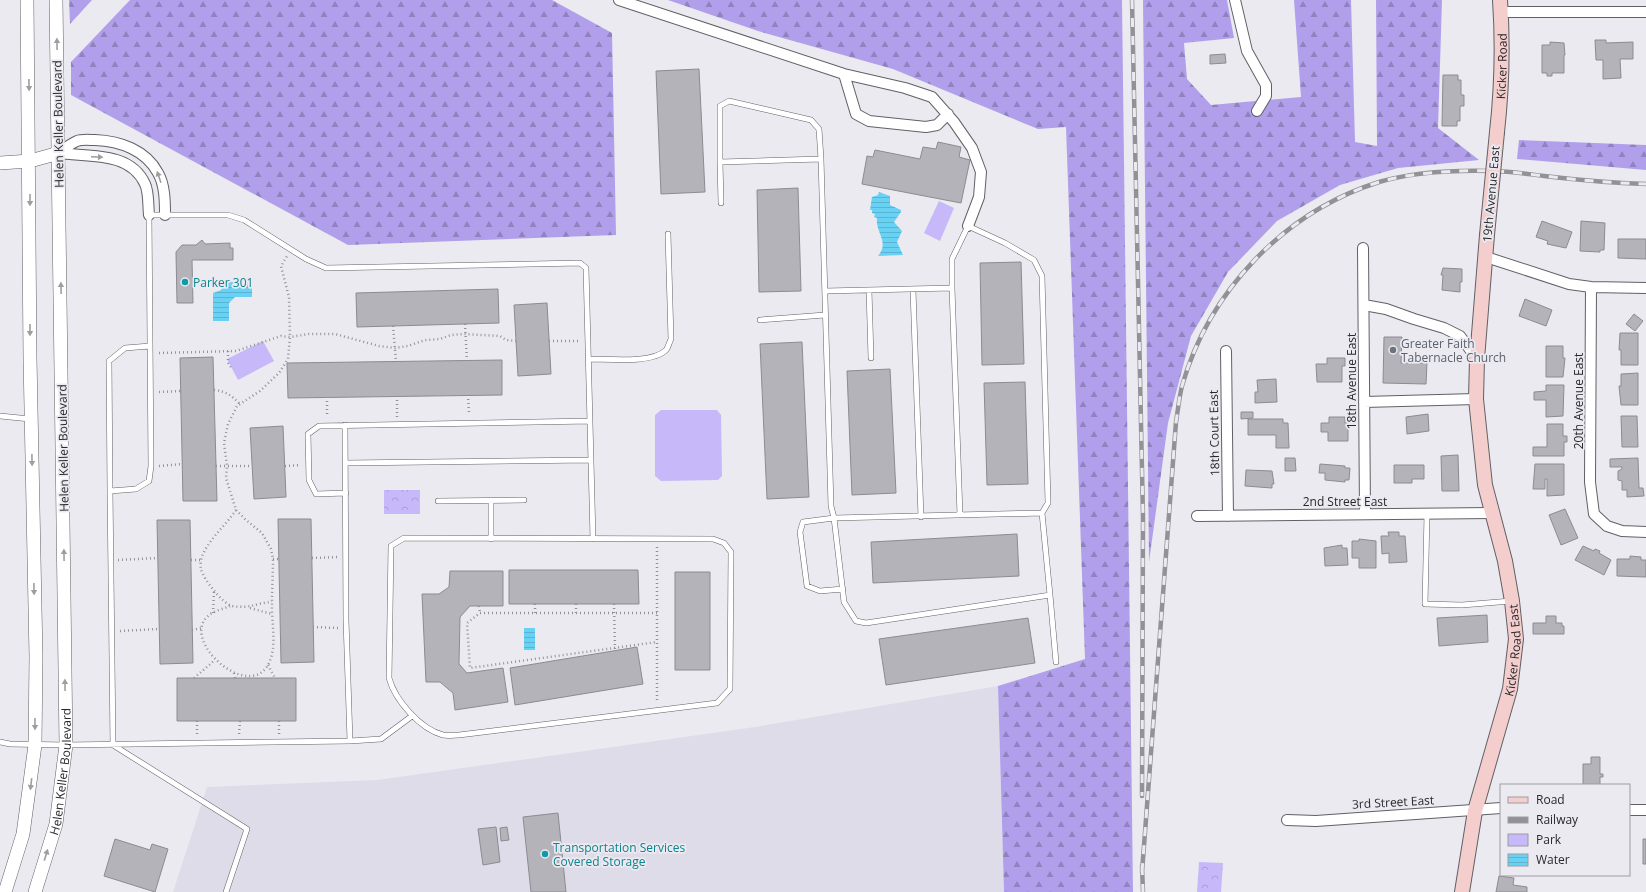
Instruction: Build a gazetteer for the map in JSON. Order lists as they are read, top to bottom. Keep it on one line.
{"streets":{"main road":["Kicker Road","19th Avenue East","Kicker Road East"],"street":["Helen Keller Boulevard","18th Avenue East","20th Avenue East","18th Court East","2nd Street East","3rd Street East"]},"crossings":[["Kicker Road","19th Avenue East"],["18th Avenue East","2nd Street East"],["18th Court East","2nd Street East"],["2nd Street East","Kicker Road East"],["Kicker Road East","3rd Street East"]],"places":["Parker 301","Greater Faith Tabernacle Church","Transportation Services Covered Storage"],"legend":["Road","Railway","Park","Water"]}
